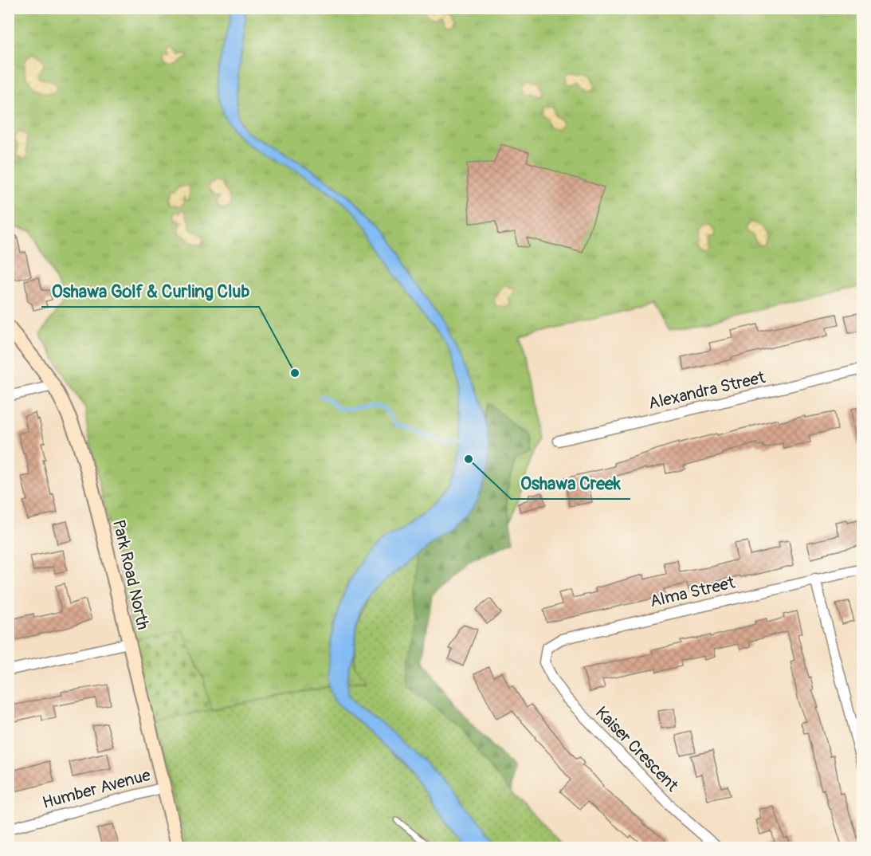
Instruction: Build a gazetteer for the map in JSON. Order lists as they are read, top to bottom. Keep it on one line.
{"streets":{"main road":["Park Road North"],"street":["Alexandra Street","Alma Street","Kaiser Crescent","Humber Avenue"]},"crossings":[["Park Road North","Humber Avenue"],["Alma Street","Kaiser Crescent"]],"places":["Oshawa Golf & Curling Club","Oshawa Creek"]}
